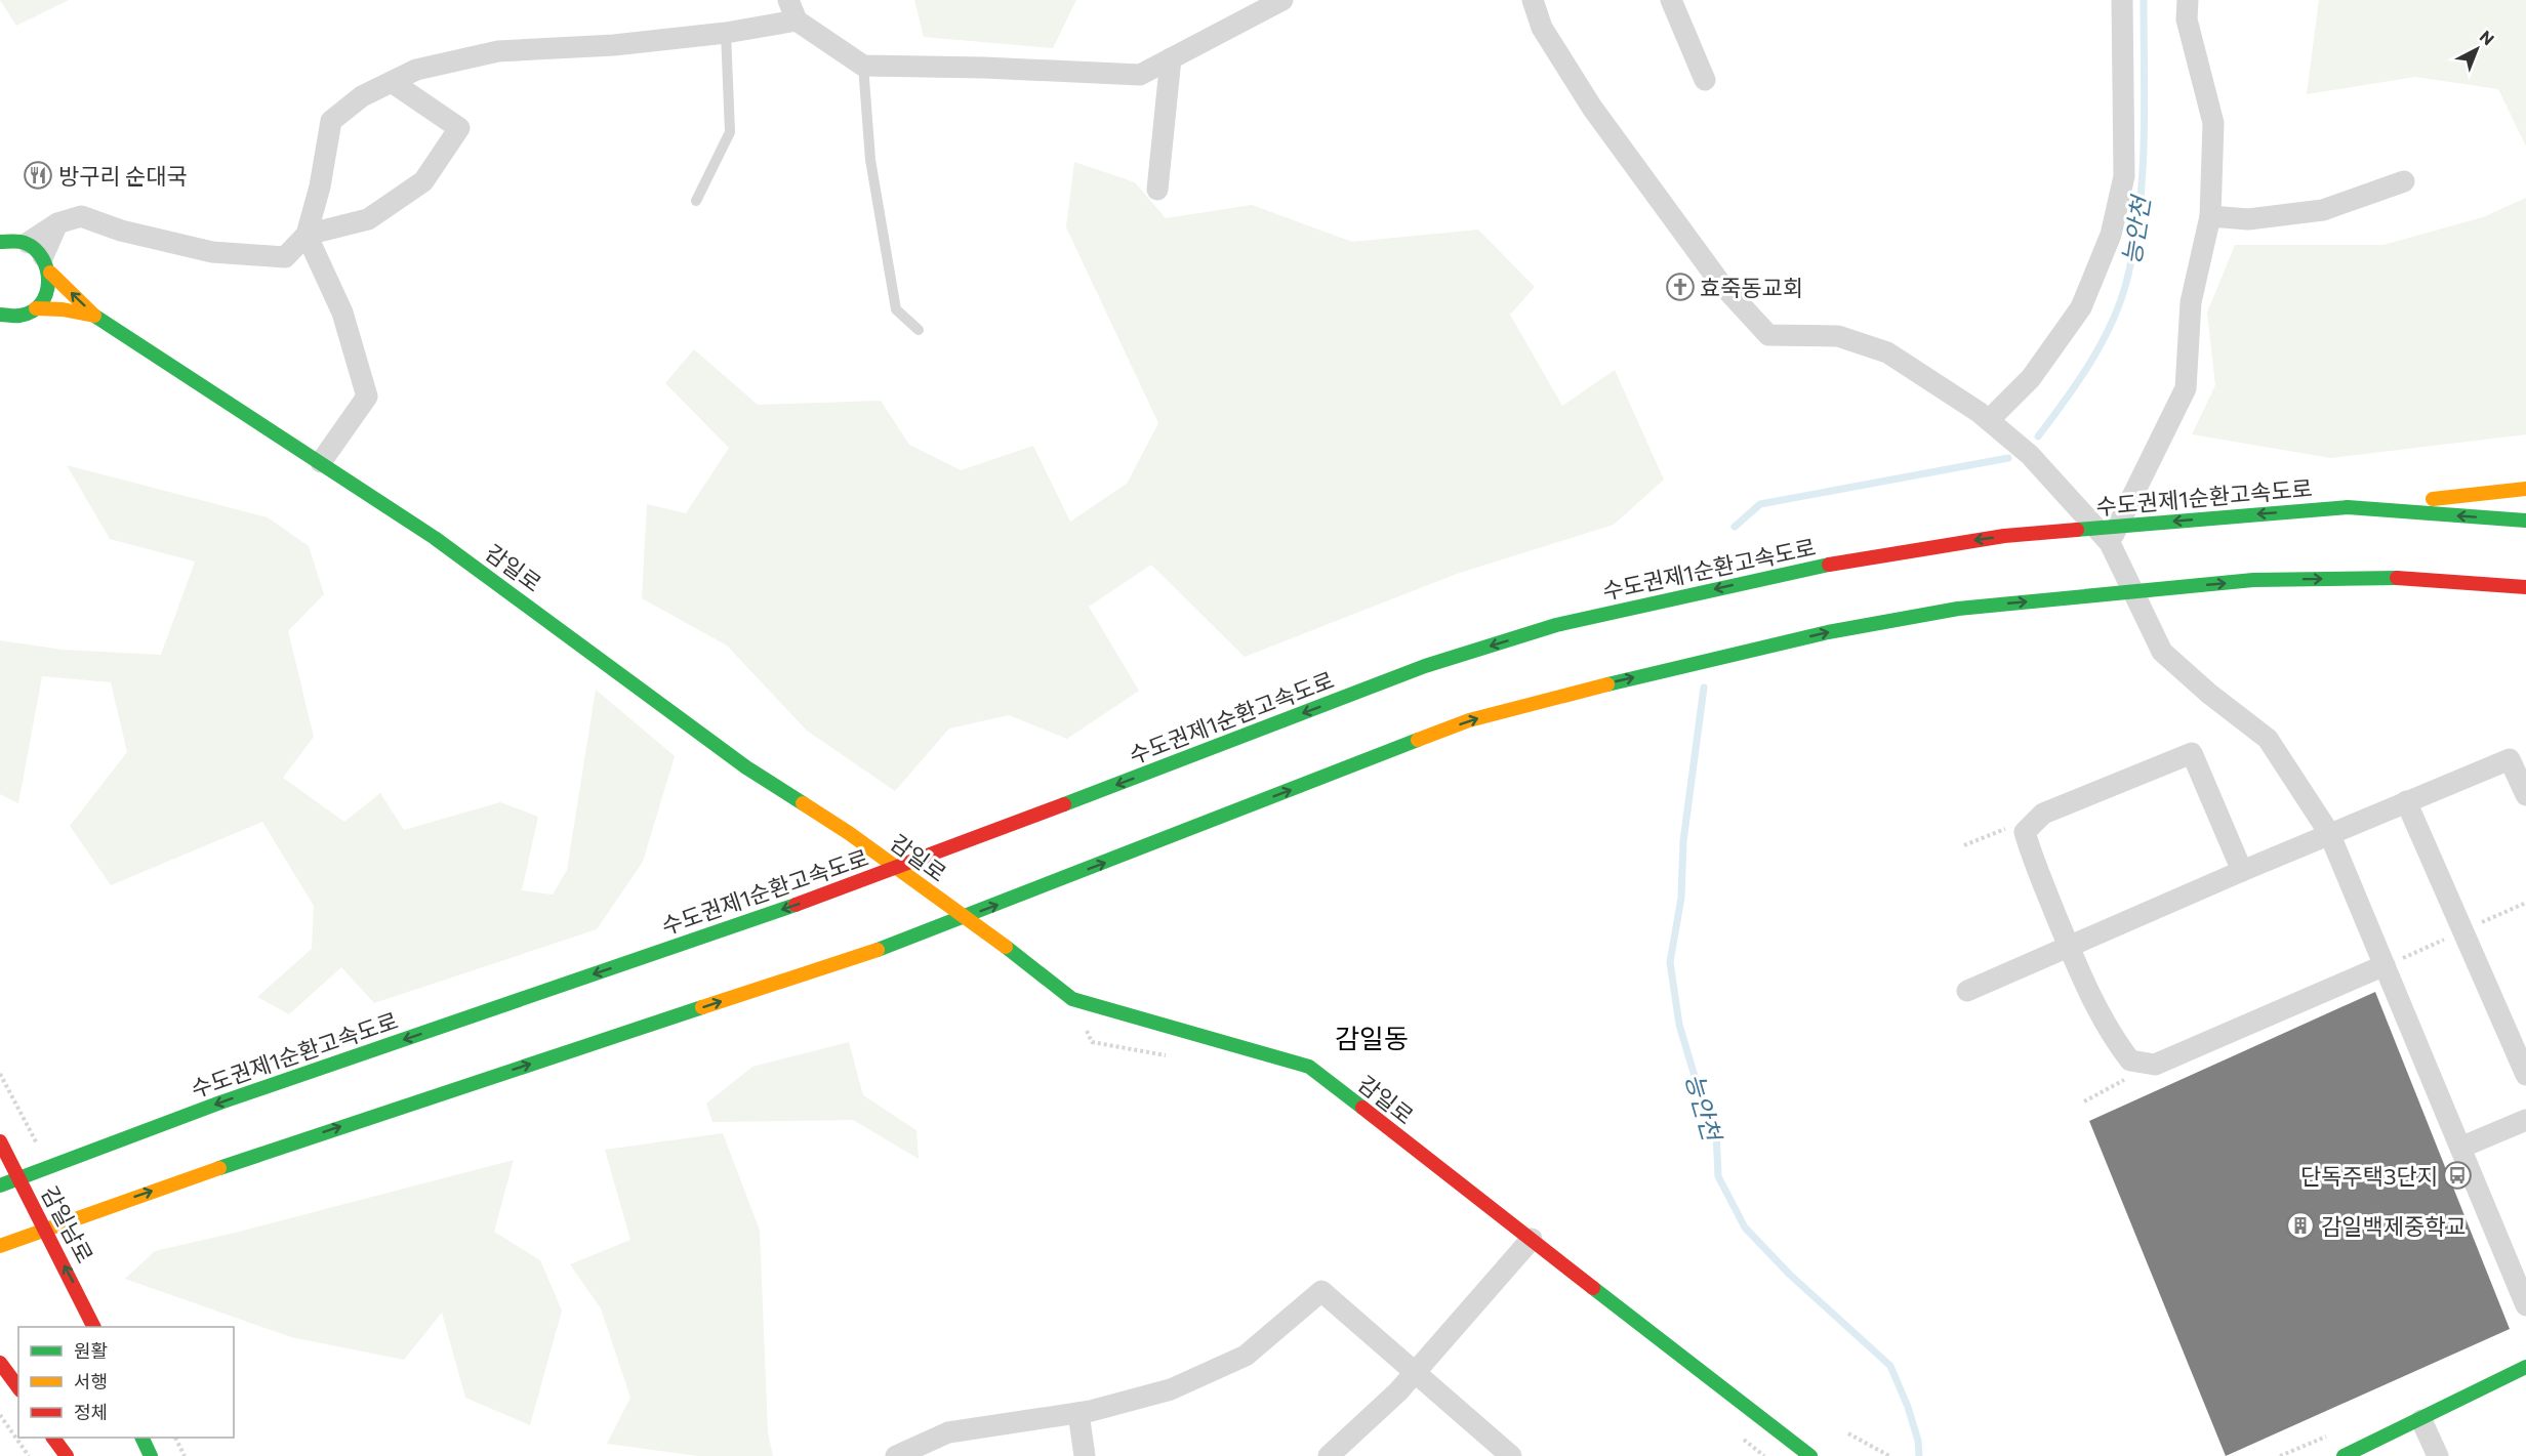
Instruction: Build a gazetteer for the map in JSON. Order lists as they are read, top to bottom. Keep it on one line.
{"streets":{"main road":["수도권제1순환고속도로","감일로","감일남로"]},"one_way":["감일남로"],"districts":["감일동"],"water":["능안천"],"places":{"restaurant":["방구리 순대국"],"church":["효죽동교회"],"bus stop":["단독주택3단지"],"building":["감일백제중학교"]},"legend":["원활","서행","정체"],"north":"top right"}
